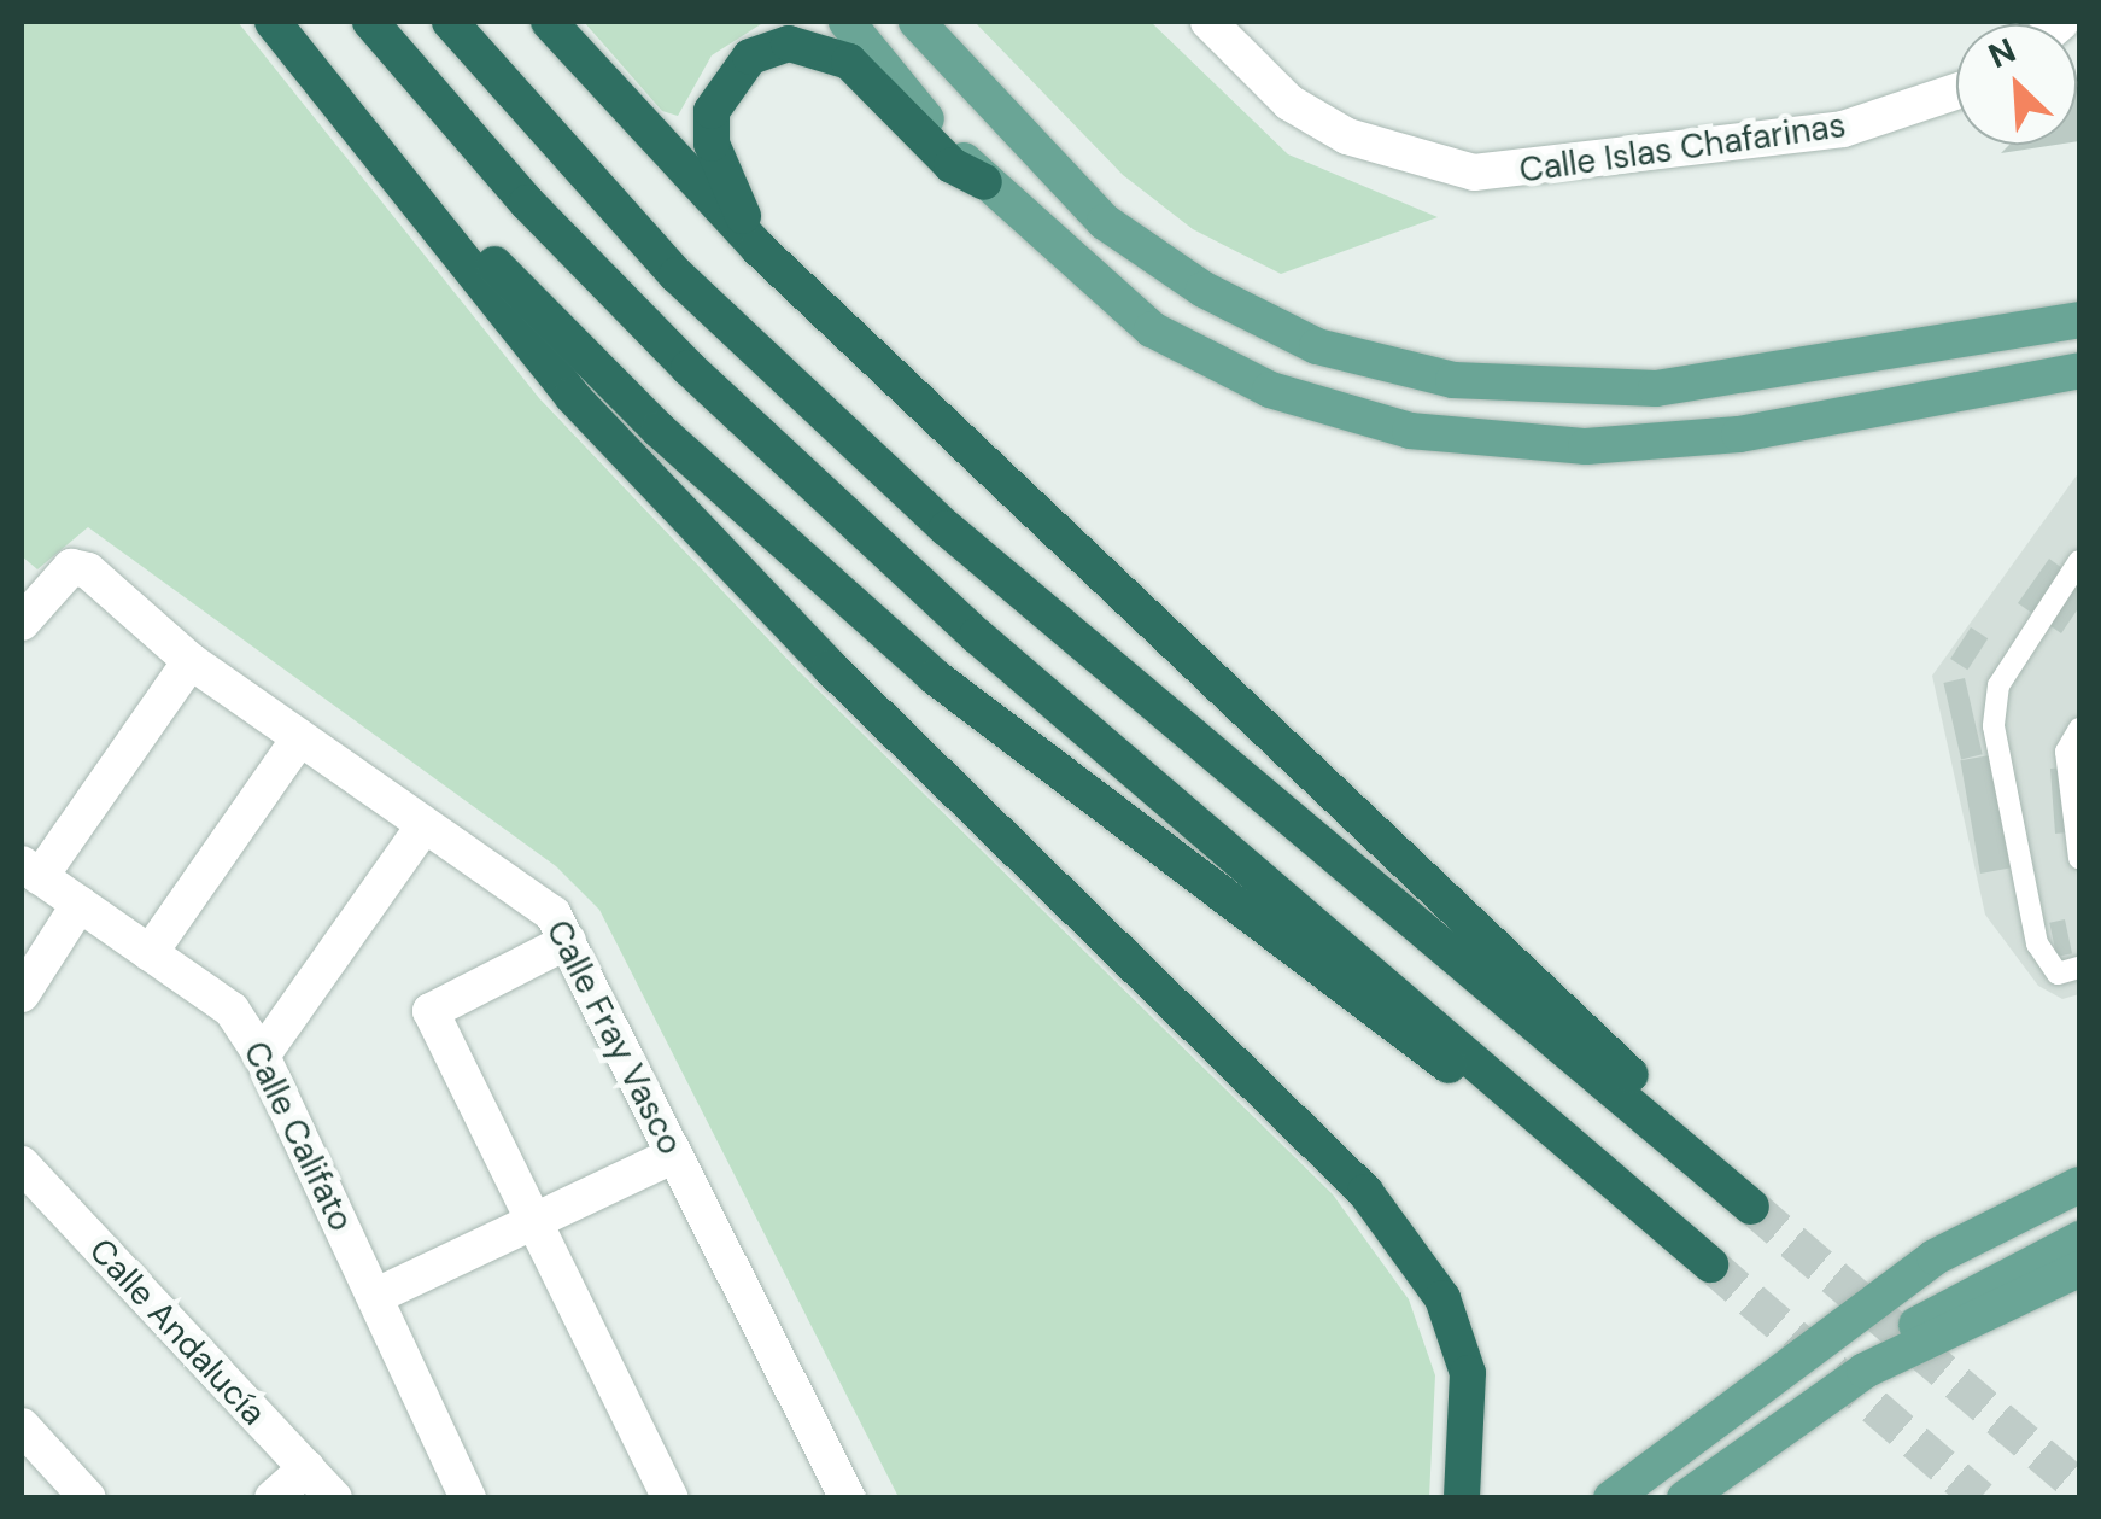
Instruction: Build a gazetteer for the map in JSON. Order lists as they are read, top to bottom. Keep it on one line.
{"streets":{"street":["Calle Islas Chafarinas","Calle Fray Vasco","Calle Califato","Calle Andalucía"]},"north":"top left"}
